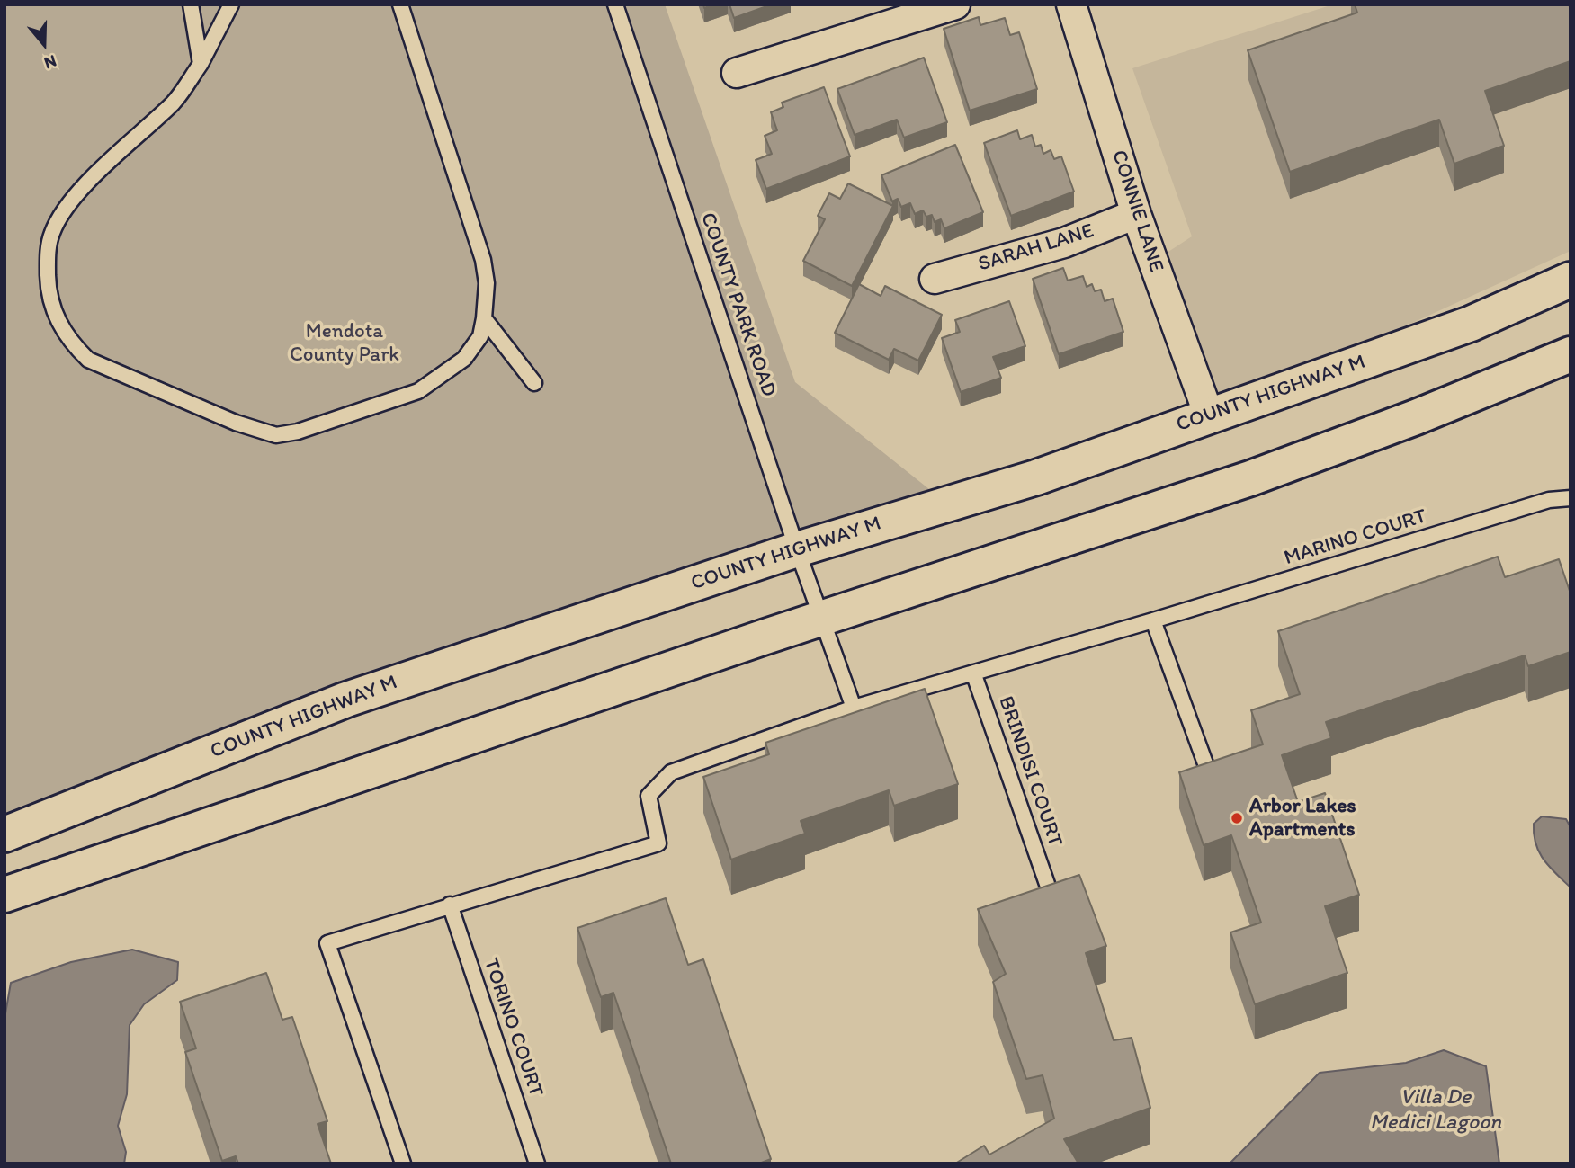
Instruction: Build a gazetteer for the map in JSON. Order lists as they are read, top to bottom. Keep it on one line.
{"streets":{"main road":["COUNTY HIGHWAY M"],"street":["CONNIE LANE","SARAH LANE"],"lane":["COUNTY PARK ROAD","MARINO COURT","BRINDISI COURT","TORINO COURT"]},"crossings":[["CONNIE LANE","SARAH LANE"],["CONNIE LANE","COUNTY HIGHWAY M"],["COUNTY PARK ROAD","COUNTY HIGHWAY M"],["COUNTY PARK ROAD","MARINO COURT"],["MARINO COURT","BRINDISI COURT"],["MARINO COURT","TORINO COURT"]],"water":["Villa De Medici Lagoon"],"parks":["Mendota County Park"],"places":["Arbor Lakes Apartments"],"north":"bottom"}
